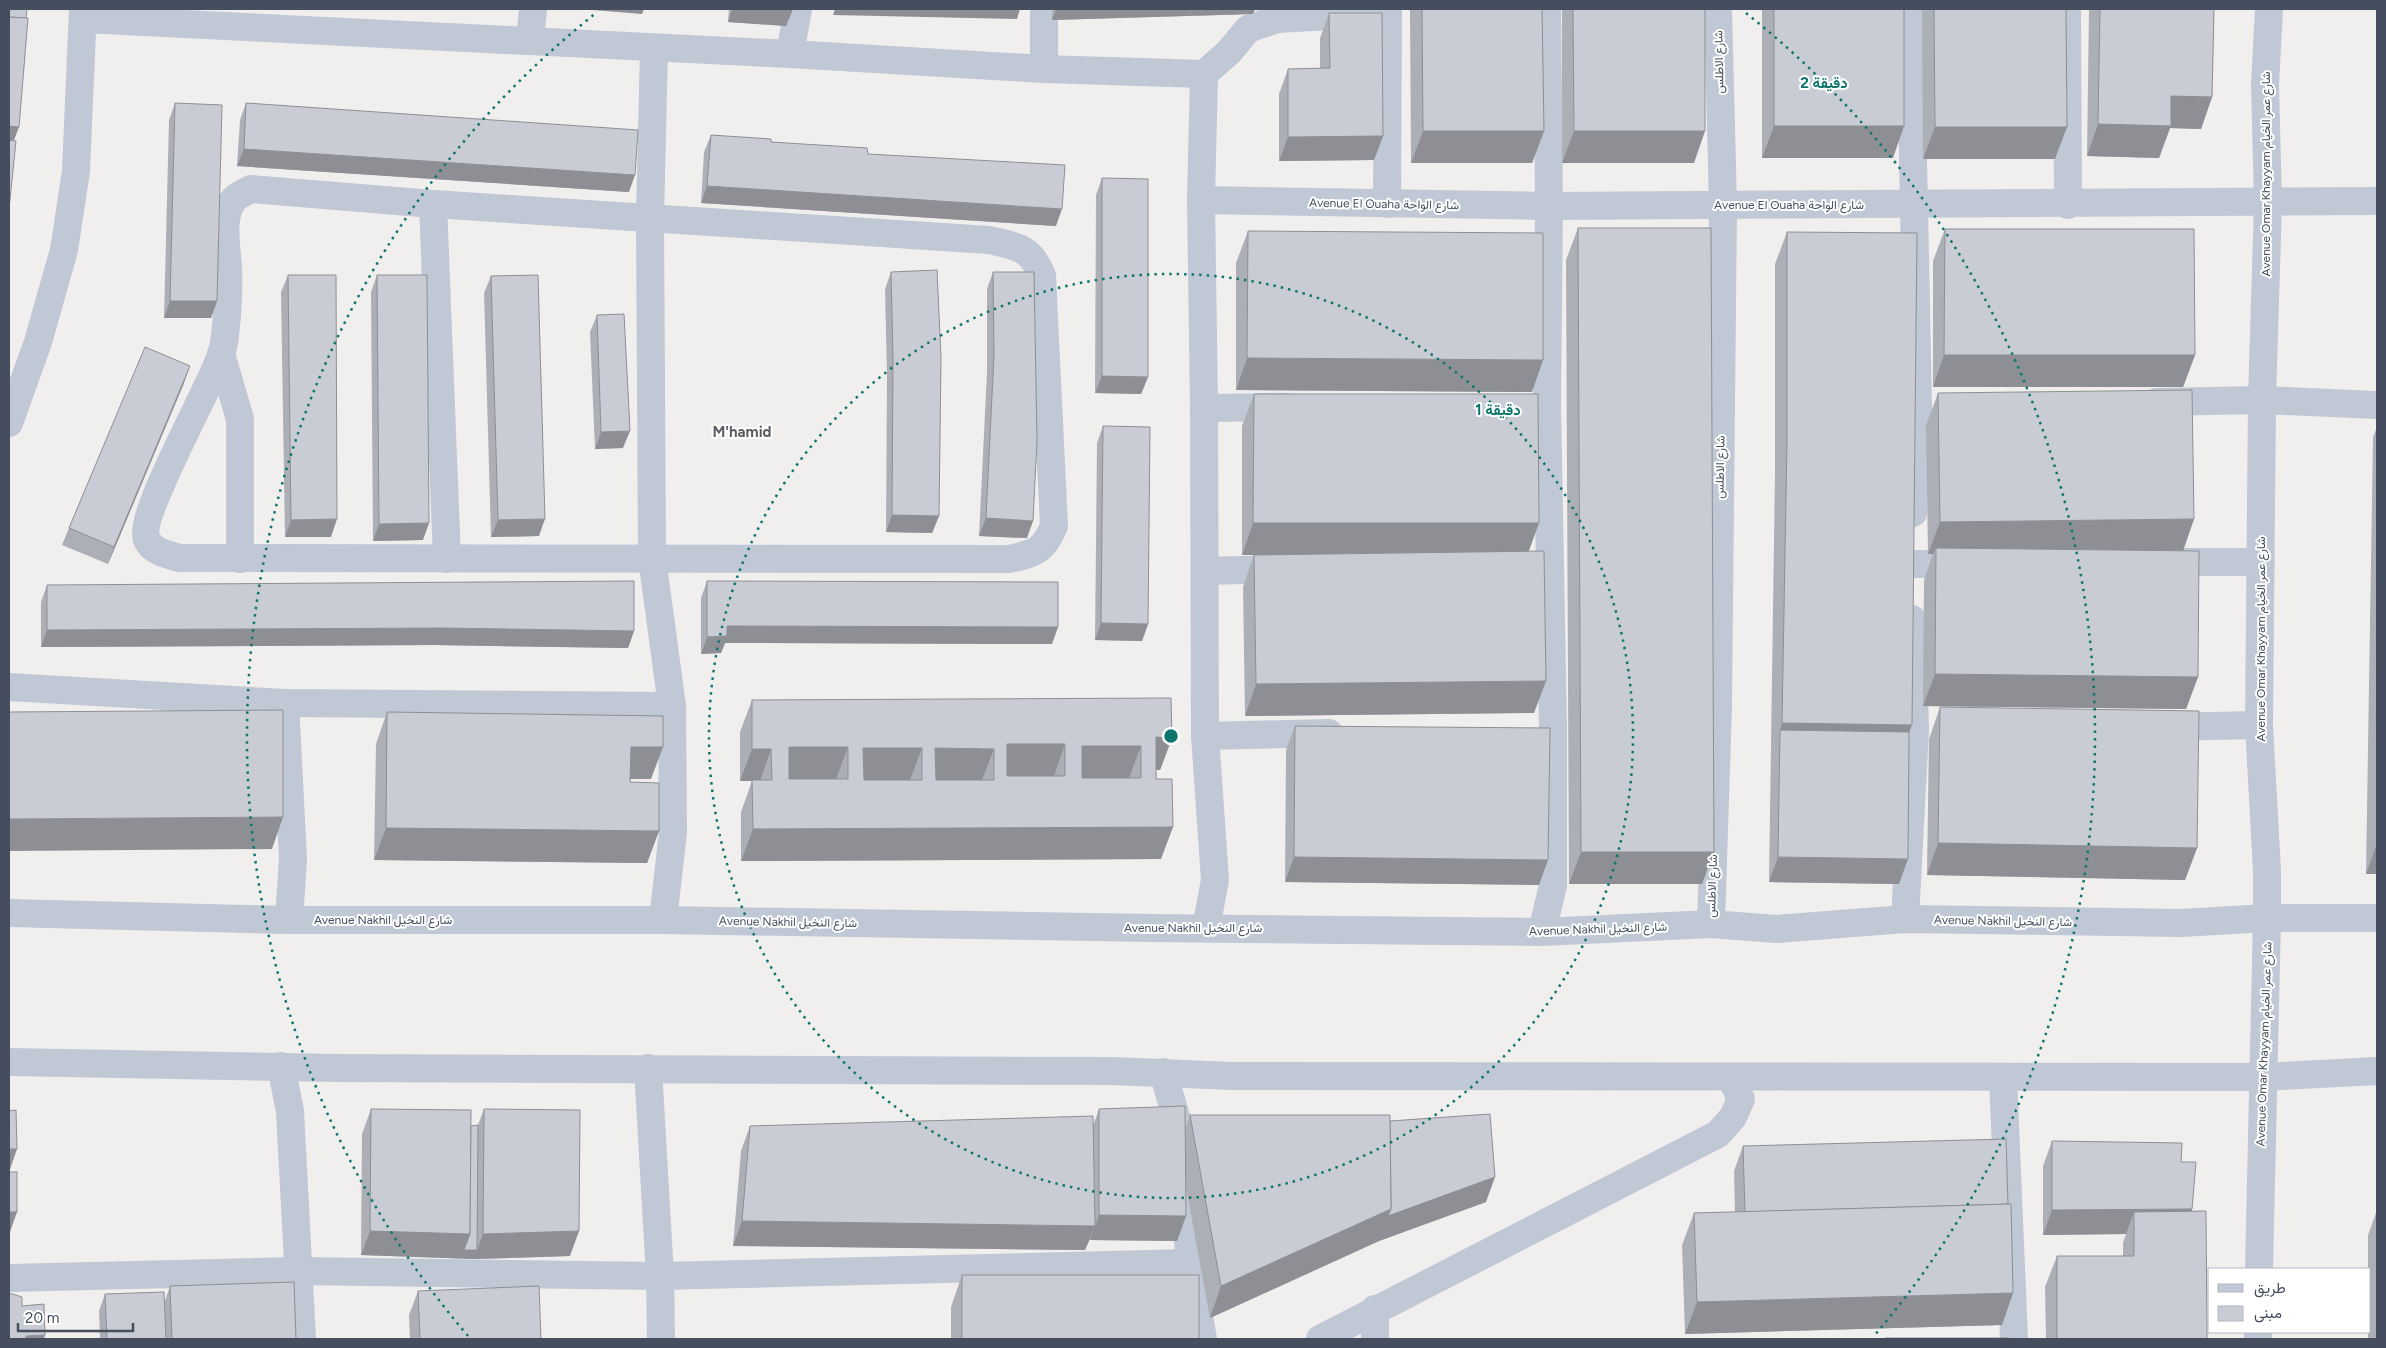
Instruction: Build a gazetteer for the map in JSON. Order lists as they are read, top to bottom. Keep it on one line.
{"streets":{"street":["شارع الاطلس","Avenue Omar Khayyam شارع عمر الخيام","Avenue El Ouaha شارع الواحة","Avenue Nakhil شارع النخيل"]},"crossings":[["شارع الاطلس","Avenue El Ouaha شارع الواحة"],["شارع الاطلس","Avenue Nakhil شارع النخيل"],["Avenue Omar Khayyam شارع عمر الخيام","Avenue El Ouaha شارع الواحة"],["Avenue Omar Khayyam شارع عمر الخيام","Avenue Nakhil شارع النخيل"]],"districts":["M'hamid"],"legend":["طريق","مبنى"],"scale_bar":"20 m","rings":["2 دقيقة","1 دقيقة"]}
